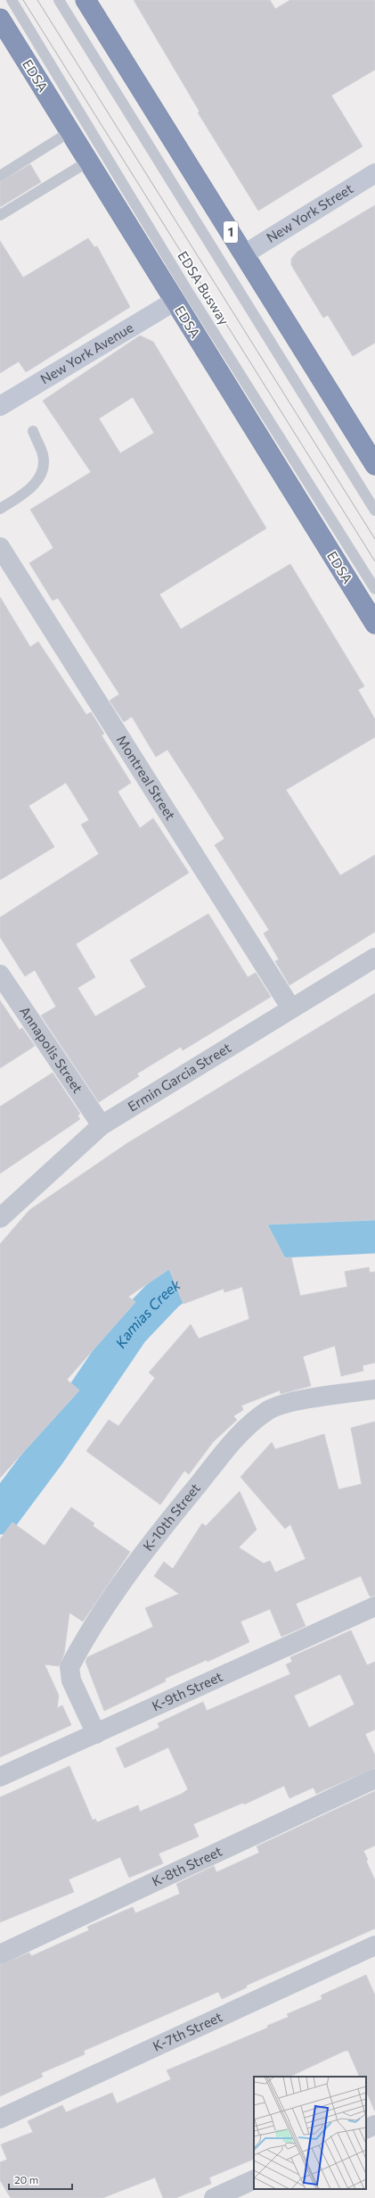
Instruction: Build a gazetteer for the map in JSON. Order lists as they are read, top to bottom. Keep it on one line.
{"streets":{"highway":["EDSA","1"],"street":["New York Street","New York Avenue","Montreal Street","Annapolis Street","Ermin Garcia Street","K-10th Street","K-9th Street","K-8th Street","K-7th Street"],"lane":["EDSA Busway"]},"crossings":[["EDSA","New York Avenue"],["New York Street","1"],["Montreal Street","Ermin Garcia Street"],["Annapolis Street","Ermin Garcia Street"],["K-10th Street","K-9th Street"]],"water":["Kamias Creek"],"scale_bar":"20 m"}
